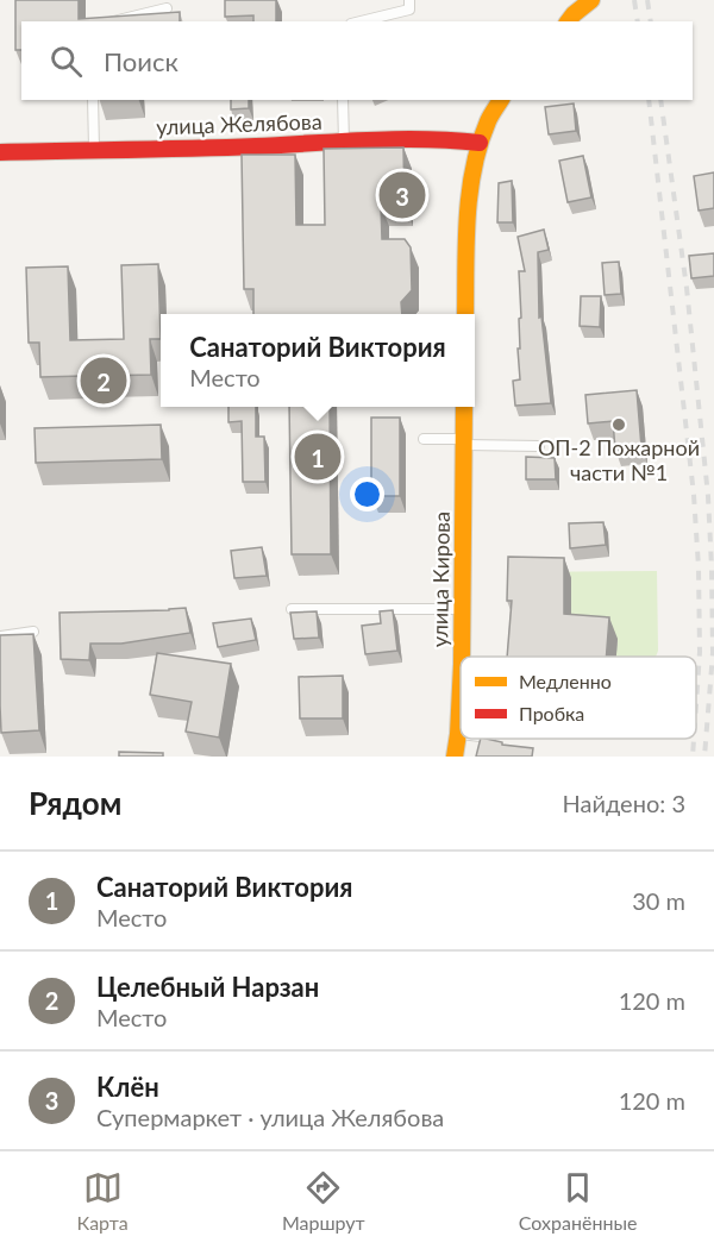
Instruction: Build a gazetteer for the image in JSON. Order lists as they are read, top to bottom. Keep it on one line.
{"streets":{"street":["улица Желябова","улица Кирова"]},"places":["ОП-2 Пожарной части №1"],"legend":["Медленно","Пробка"],"page":{"search":"Поиск","pins":["3","2","1"],"popup":["Санаторий Виктория","Место"],"heading":["Рядом","Найдено: 3"],"list":[{"mark":"1","name":"Санаторий Виктория","note":"Место","value":"30 m"},{"mark":"2","name":"Целебный Нарзан","note":"Место","value":"120 m"},{"mark":"3","name":"Клён","note":"Супермаркет · улица Желябова","value":"120 m"}],"nav":["Карта","Маршрут","Сохранённые"]}}
